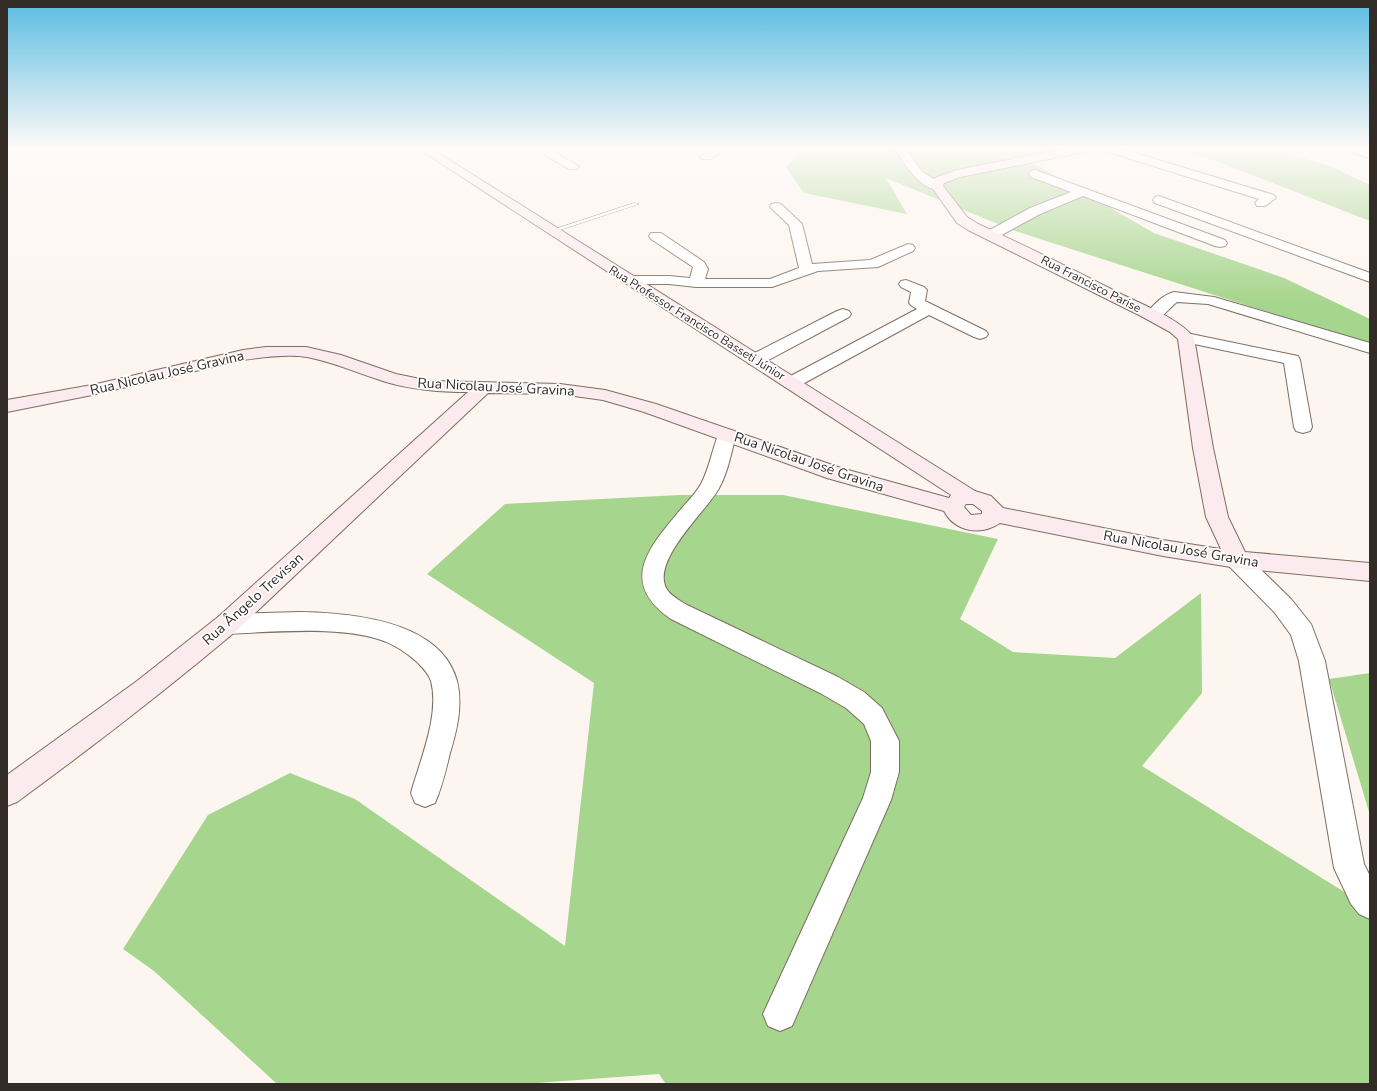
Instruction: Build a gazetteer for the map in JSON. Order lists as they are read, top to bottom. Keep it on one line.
{"streets":{"main road":["Rua Francisco Parise","Rua Professor Francisco Basseti Júnior","Rua Nicolau José Gravina","Rua Ângelo Trevisan"]},"crossings":[["Rua Professor Francisco Basseti Júnior","Rua Nicolau José Gravina"],["Rua Nicolau José Gravina","Rua Ângelo Trevisan"]]}
